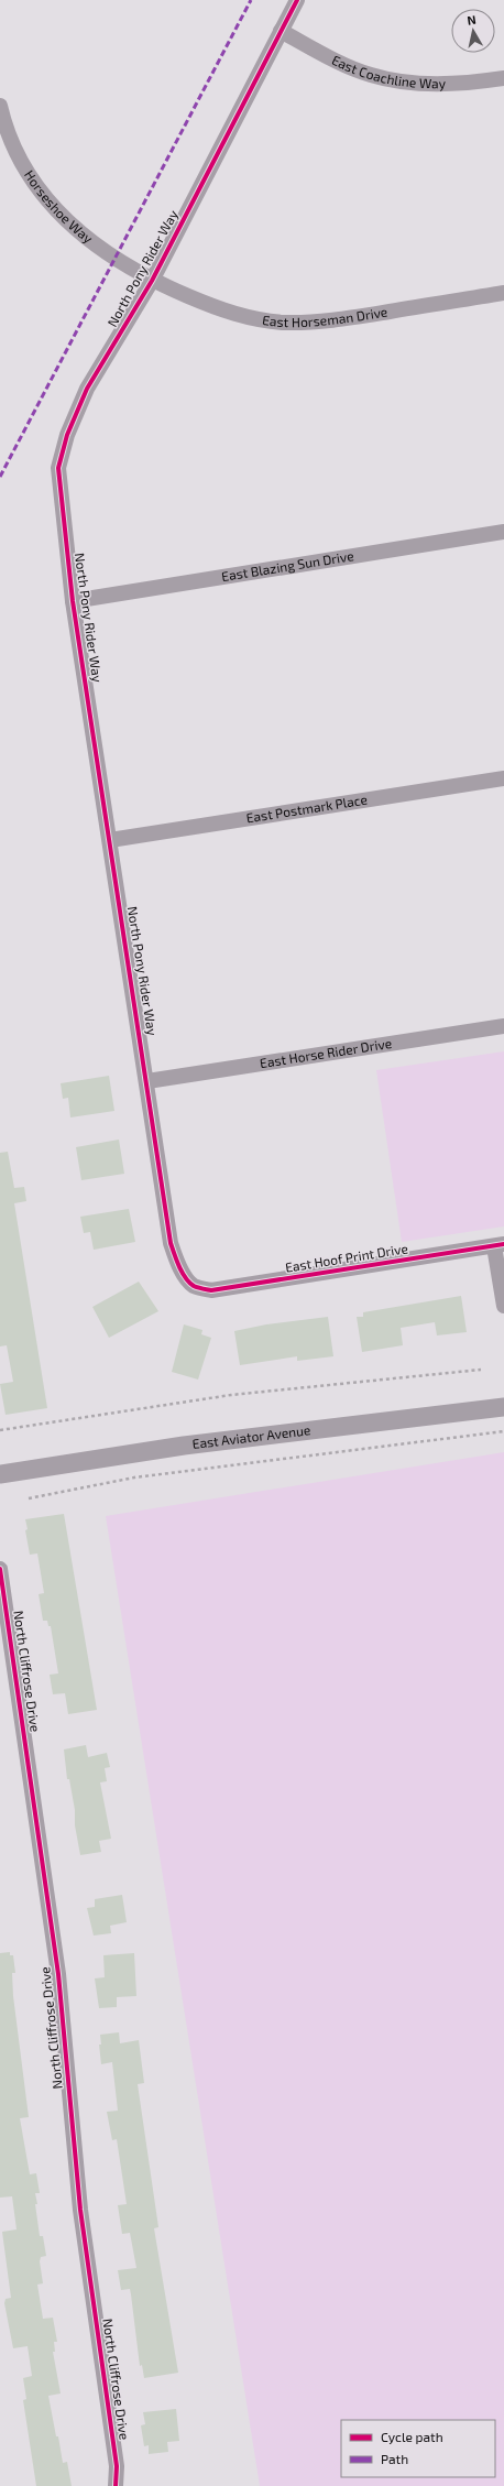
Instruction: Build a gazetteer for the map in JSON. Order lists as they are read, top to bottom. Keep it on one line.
{"streets":{"street":["East Coachline Way","Horseshoe Way","North Pony Rider Way","East Horseman Drive","East Blazing Sun Drive","East Postmark Place","East Horse Rider Drive","East Hoof Print Drive","East Aviator Avenue","North Cliffrose Drive"]},"crossings":[["East Coachline Way","North Pony Rider Way"],["Horseshoe Way","North Pony Rider Way"],["Horseshoe Way","East Horseman Drive"],["North Pony Rider Way","East Horseman Drive"],["North Pony Rider Way","East Blazing Sun Drive"],["North Pony Rider Way","East Postmark Place"],["North Pony Rider Way","East Horse Rider Drive"],["North Pony Rider Way","East Hoof Print Drive"]],"legend":["Cycle path","Path"],"north":"top"}
